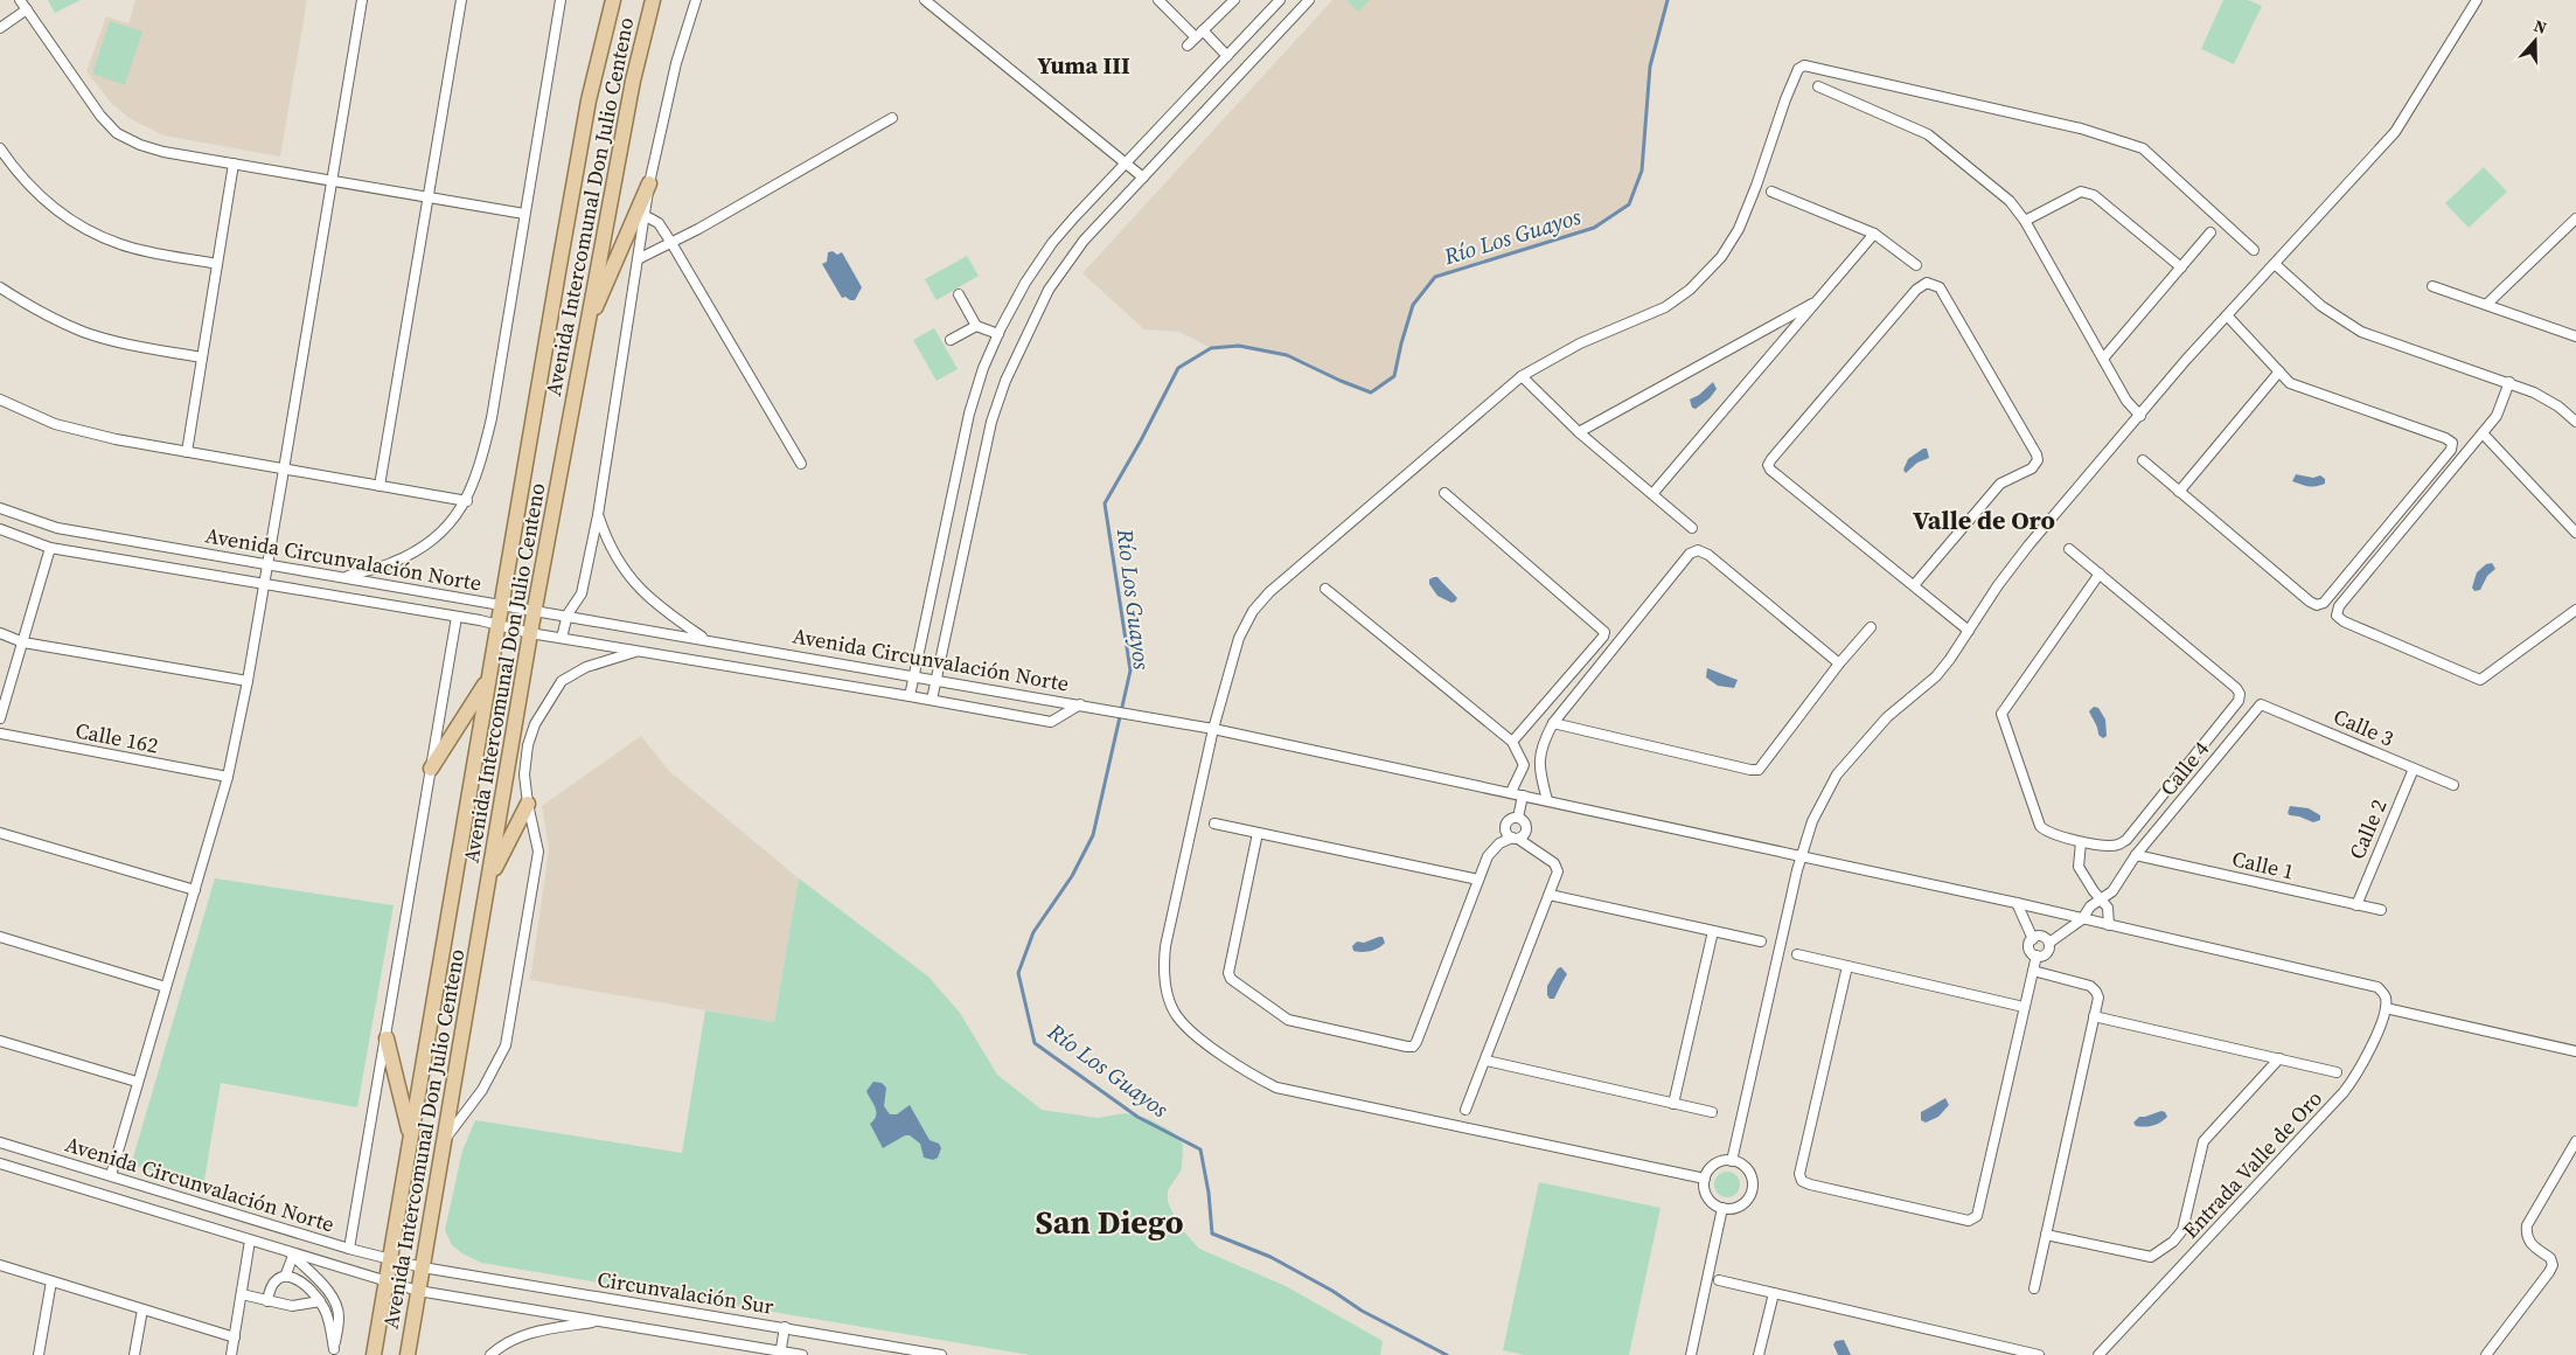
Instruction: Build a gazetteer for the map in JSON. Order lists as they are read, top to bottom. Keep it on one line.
{"streets":{"main road":["Avenida Intercomunal Don Julio Centeno"],"street":["Avenida Circunvalación Norte","Calle 3","Calle 162","Calle 4","Calle 2","Calle 1","Entrada Valle de Oro","Circunvalación Sur"]},"crossings":[["Avenida Intercomunal Don Julio Centeno","Avenida Circunvalación Norte"],["Avenida Intercomunal Don Julio Centeno","Circunvalación Sur"],["Avenida Circunvalación Norte","Circunvalación Sur"],["Calle 3","Calle 4"],["Calle 3","Calle 2"],["Calle 4","Calle 1"],["Calle 2","Calle 1"]],"districts":["Yuma III","Valle de Oro","San Diego"],"water":["Río Los Guayos"],"north":"top"}
